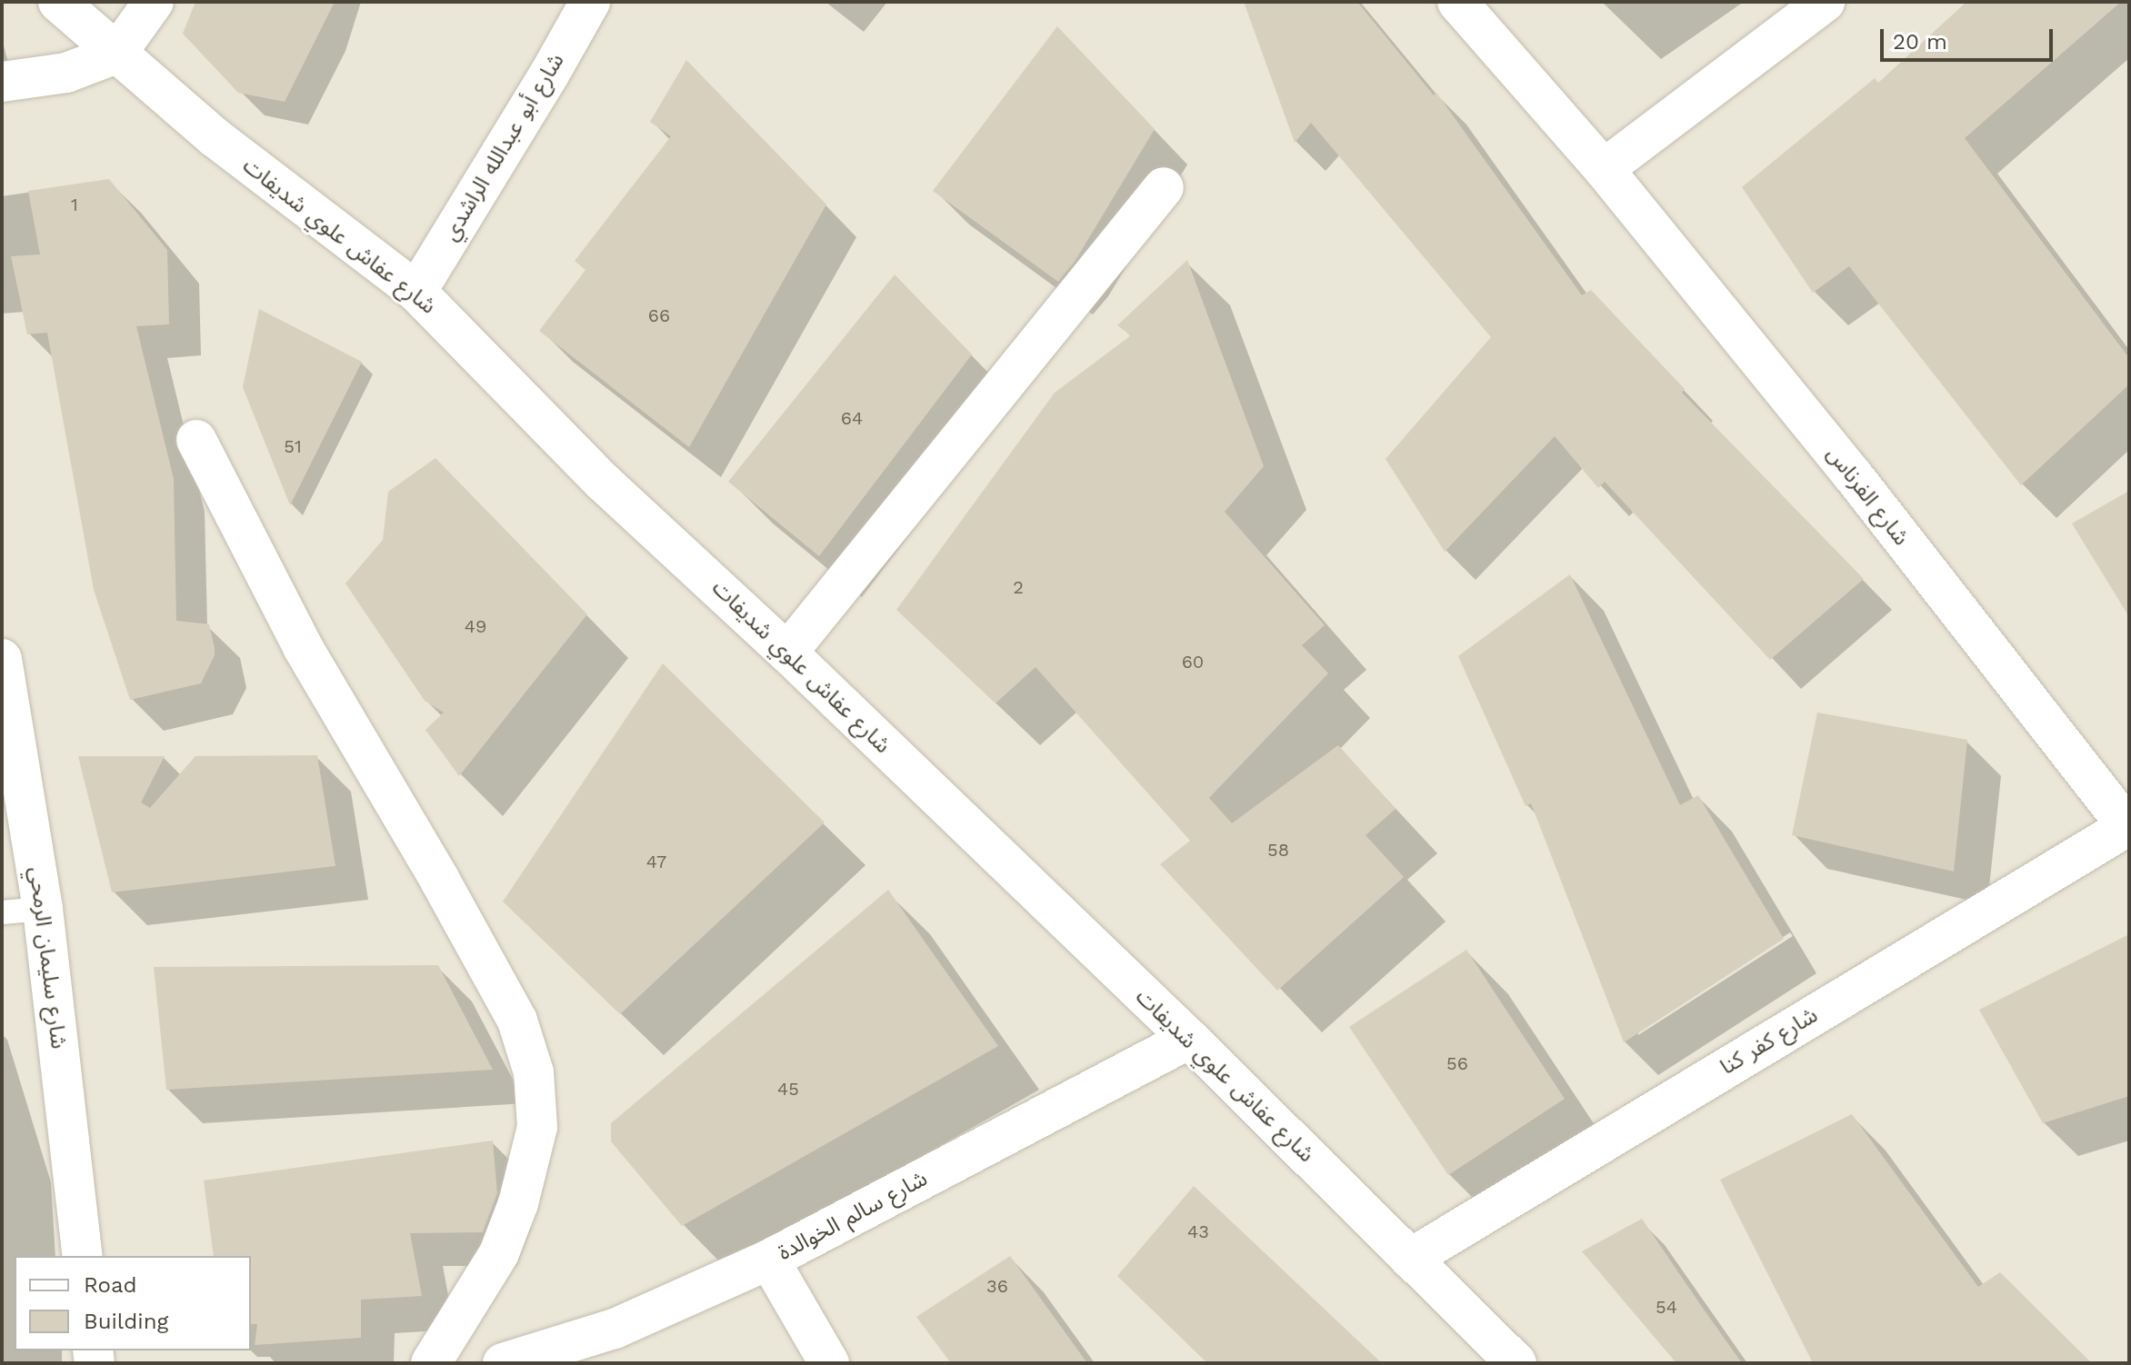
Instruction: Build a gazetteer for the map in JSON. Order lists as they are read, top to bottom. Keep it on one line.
{"streets":{"street":["شارع أبو عبدالله الراشدي","شارع عفاش علوي شديفات","شارع الفرناس","شارع سليمان الرمحي","شارع كفر كنا","شارع سالم الخوالدة"]},"crossings":[["شارع أبو عبدالله الراشدي","شارع عفاش علوي شديفات"],["شارع عفاش علوي شديفات","شارع كفر كنا"],["شارع عفاش علوي شديفات","شارع سالم الخوالدة"],["شارع الفرناس","شارع كفر كنا"]],"house_numbers":["1","66","64","51","2","49","60","58","47","56","45","43","36","54"],"legend":["Road","Building"],"scale_bar":"20 m"}
